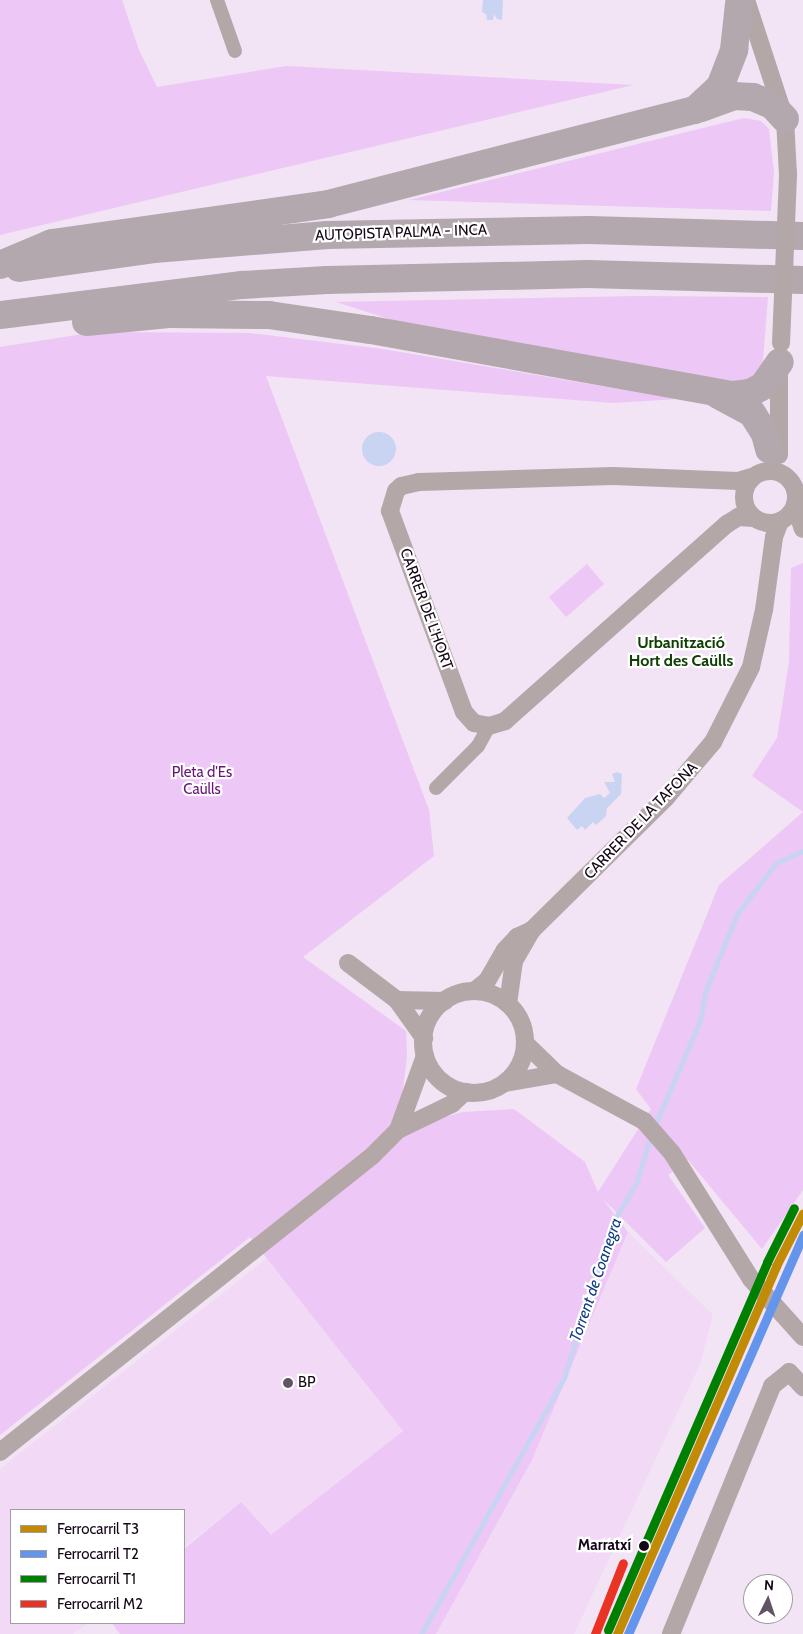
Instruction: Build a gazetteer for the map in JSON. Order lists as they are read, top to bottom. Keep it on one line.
{"streets":{"highway":["AUTOPISTA PALMA - INCA"],"street":["CARRER DE L'HORT","CARRER DE LA TAFONA"]},"crossings":[["CARRER DE L'HORT","CARRER DE LA TAFONA"]],"districts":["Urbanització Hort des Caülls"],"water":["Torrent de Coanegra"],"parks":["Pleta d'Es Caülls"],"places":["BP","Marratxí"],"lines":["rail line T1","rail line T3","rail line T2","rail line M2"],"legend":["Ferrocarril T3","Ferrocarril T2","Ferrocarril T1","Ferrocarril M2"],"north":"top"}
